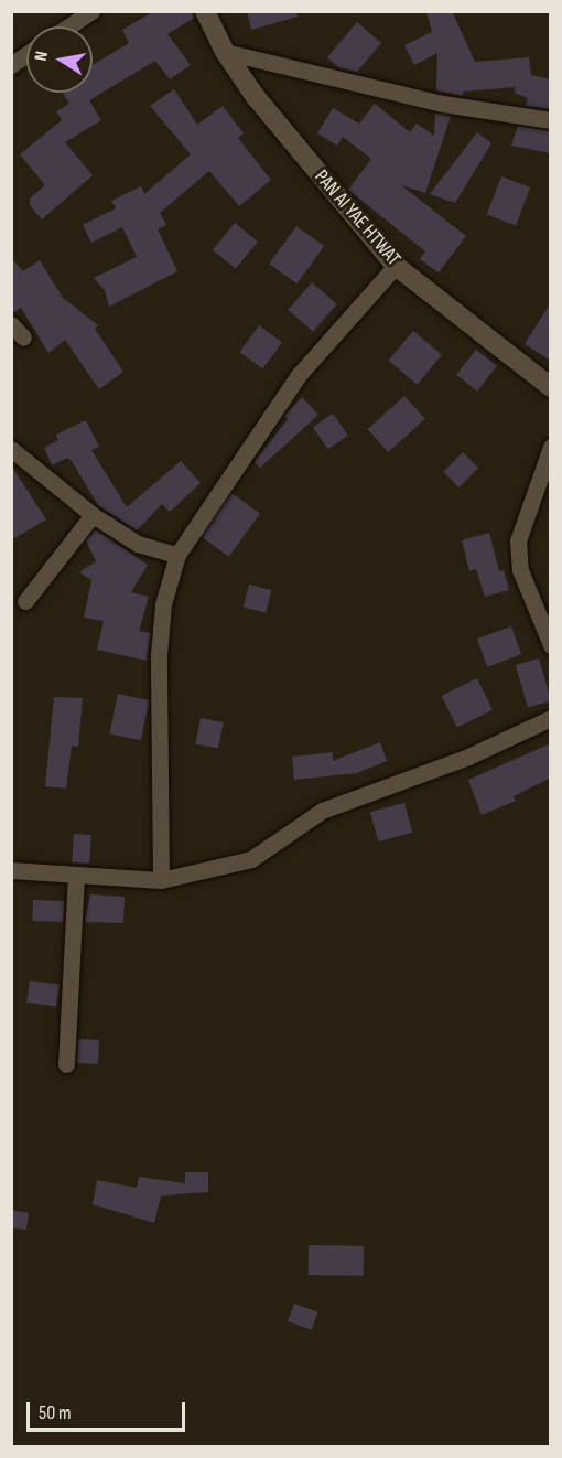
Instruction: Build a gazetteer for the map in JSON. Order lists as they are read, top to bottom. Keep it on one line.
{"streets":{"street":["PAN AI YAE HTWAT"]},"scale_bar":"50 m","north":"left"}
